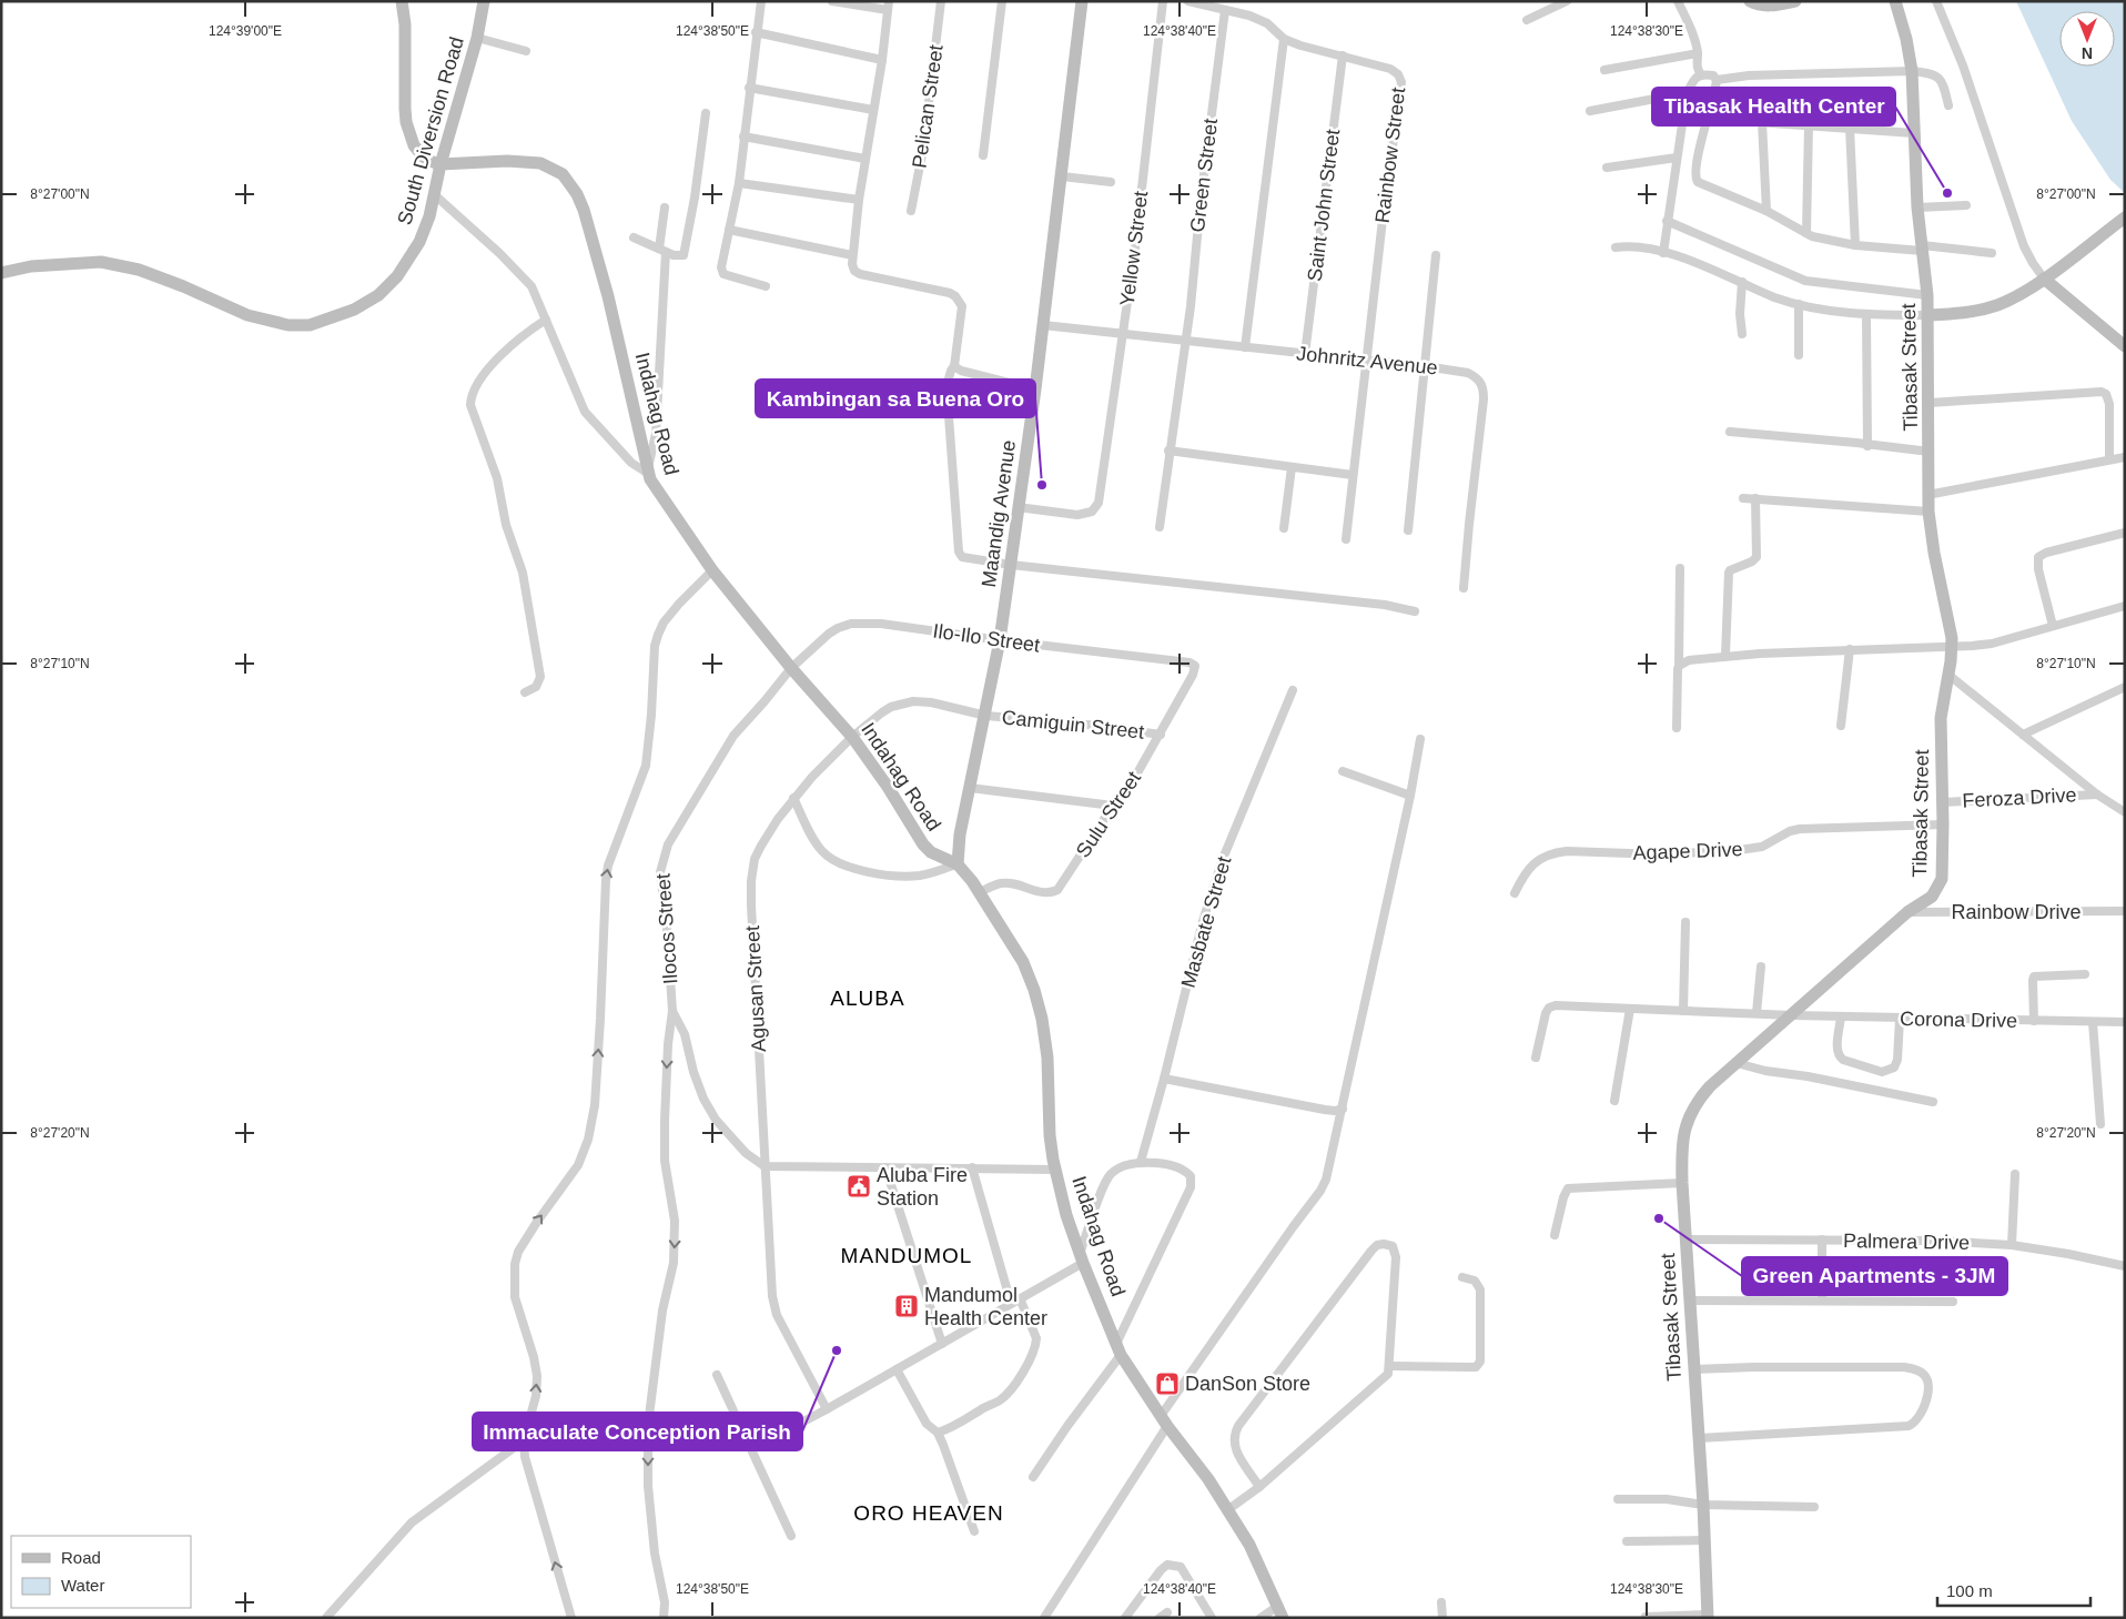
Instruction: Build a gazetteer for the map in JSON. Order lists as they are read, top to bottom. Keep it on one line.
{"streets":{"street":["Pelican Street","South Diversion Road","Rainbow Street","Green Street","Saint John Street","Yellow Street","Johnritz Avenue","Tibasak Street","Indahag Road","Maandig Avenue","Ilo-Ilo Street","Camiguin Street","Feroza Drive","Sulu Street","Agape Drive","Rainbow Drive","Masbate Street","Ilocos Street","Agusan Street","Corona Drive","Palmera Drive"]},"crossings":[["South Diversion Road","Indahag Road"],["Rainbow Street","Green Street"],["Rainbow Street","Saint John Street"],["Rainbow Street","Johnritz Avenue"],["Green Street","Johnritz Avenue"],["Saint John Street","Johnritz Avenue"],["Yellow Street","Johnritz Avenue"],["Yellow Street","Maandig Avenue"],["Johnritz Avenue","Maandig Avenue"],["Tibasak Street","Feroza Drive"],["Tibasak Street","Agape Drive"],["Tibasak Street","Rainbow Drive"],["Tibasak Street","Corona Drive"],["Tibasak Street","Palmera Drive"],["Indahag Road","Maandig Avenue"],["Indahag Road","Ilo-Ilo Street"],["Indahag Road","Sulu Street"],["Indahag Road","Ilocos Street"],["Indahag Road","Agusan Street"],["Maandig Avenue","Ilo-Ilo Street"],["Maandig Avenue","Camiguin Street"],["Maandig Avenue","Agusan Street"],["Ilo-Ilo Street","Sulu Street"],["Ilo-Ilo Street","Ilocos Street"],["Camiguin Street","Sulu Street"],["Camiguin Street","Agusan Street"],["Ilocos Street","Agusan Street"]],"districts":["ALUBA","MANDUMOL","ORO HEAVEN"],"places":{"other":["Tibasak Health Center","Kambingan sa Buena Oro","Green Apartments - 3JM","Immaculate Conception Parish"],"public building":["Aluba Fire Station"],"building":["Mandumol Health Center"],"shop":["DanSon Store"]},"legend":["Road","Water"],"scale_bar":"100 m","north":"bottom","coordinates":["124°39'00\"E","124°38'50\"E","124°38'40\"E","124°38'30\"E","8°27'00\"N","8°27'10\"N","8°27'20\"N"]}
